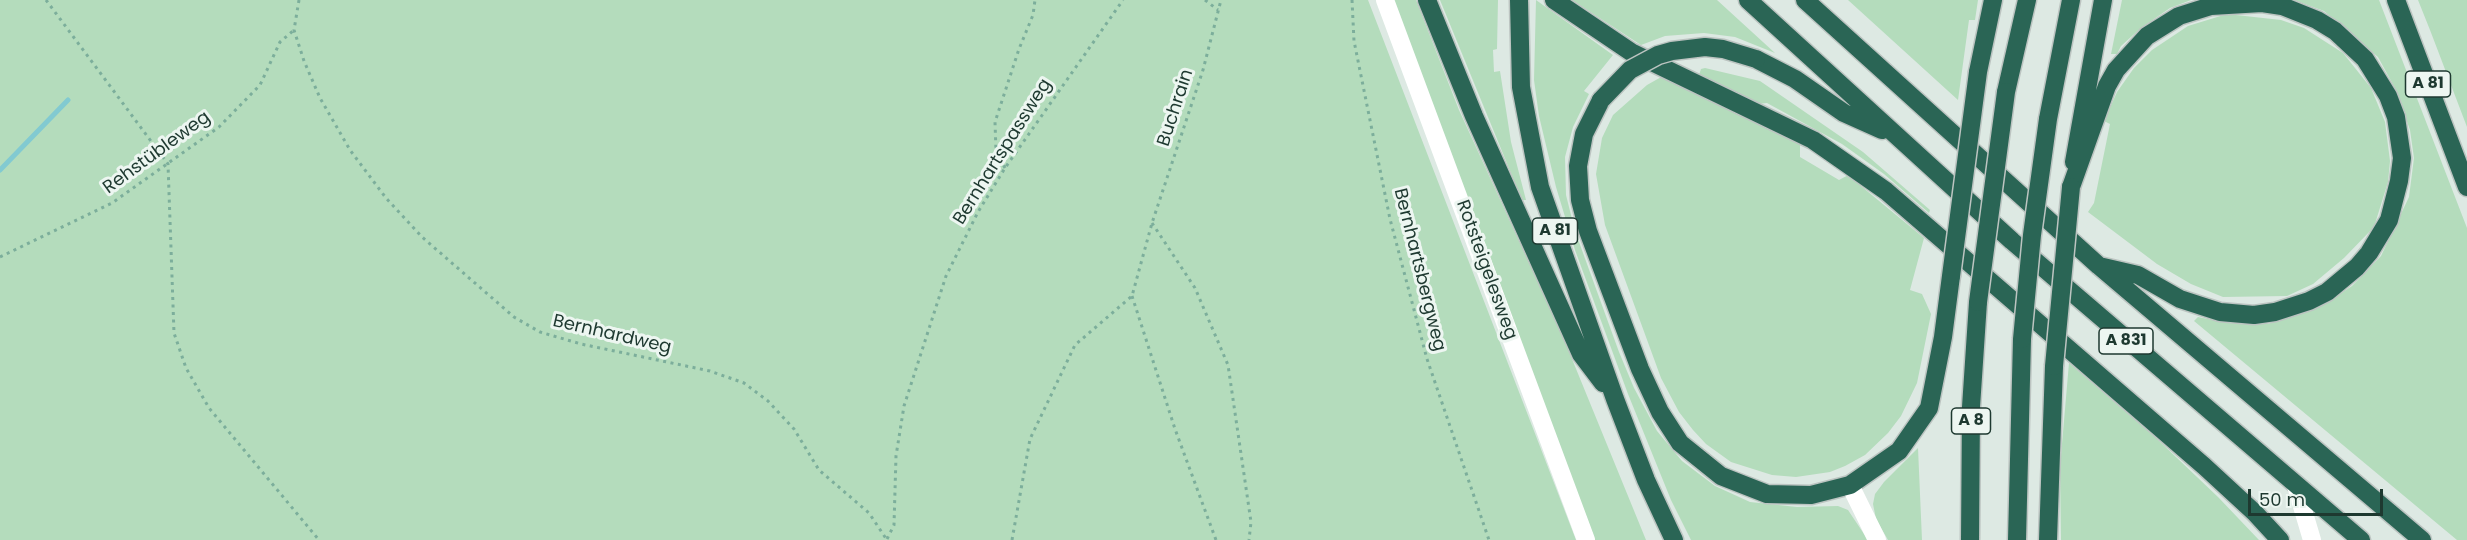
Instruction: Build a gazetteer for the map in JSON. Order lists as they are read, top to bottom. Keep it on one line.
{"streets":{"highway":["A 81","A 831","A 8"],"lane":["Rotsteigelesweg"],"path":["Buchrain","Bernhartspassweg","Rehstübleweg","Bernhartsbergweg","Bernhardweg"]},"crossings":[["Bernhartspassweg","Bernhardweg"],["Rehstübleweg","Bernhardweg"]],"scale_bar":"50 m"}
